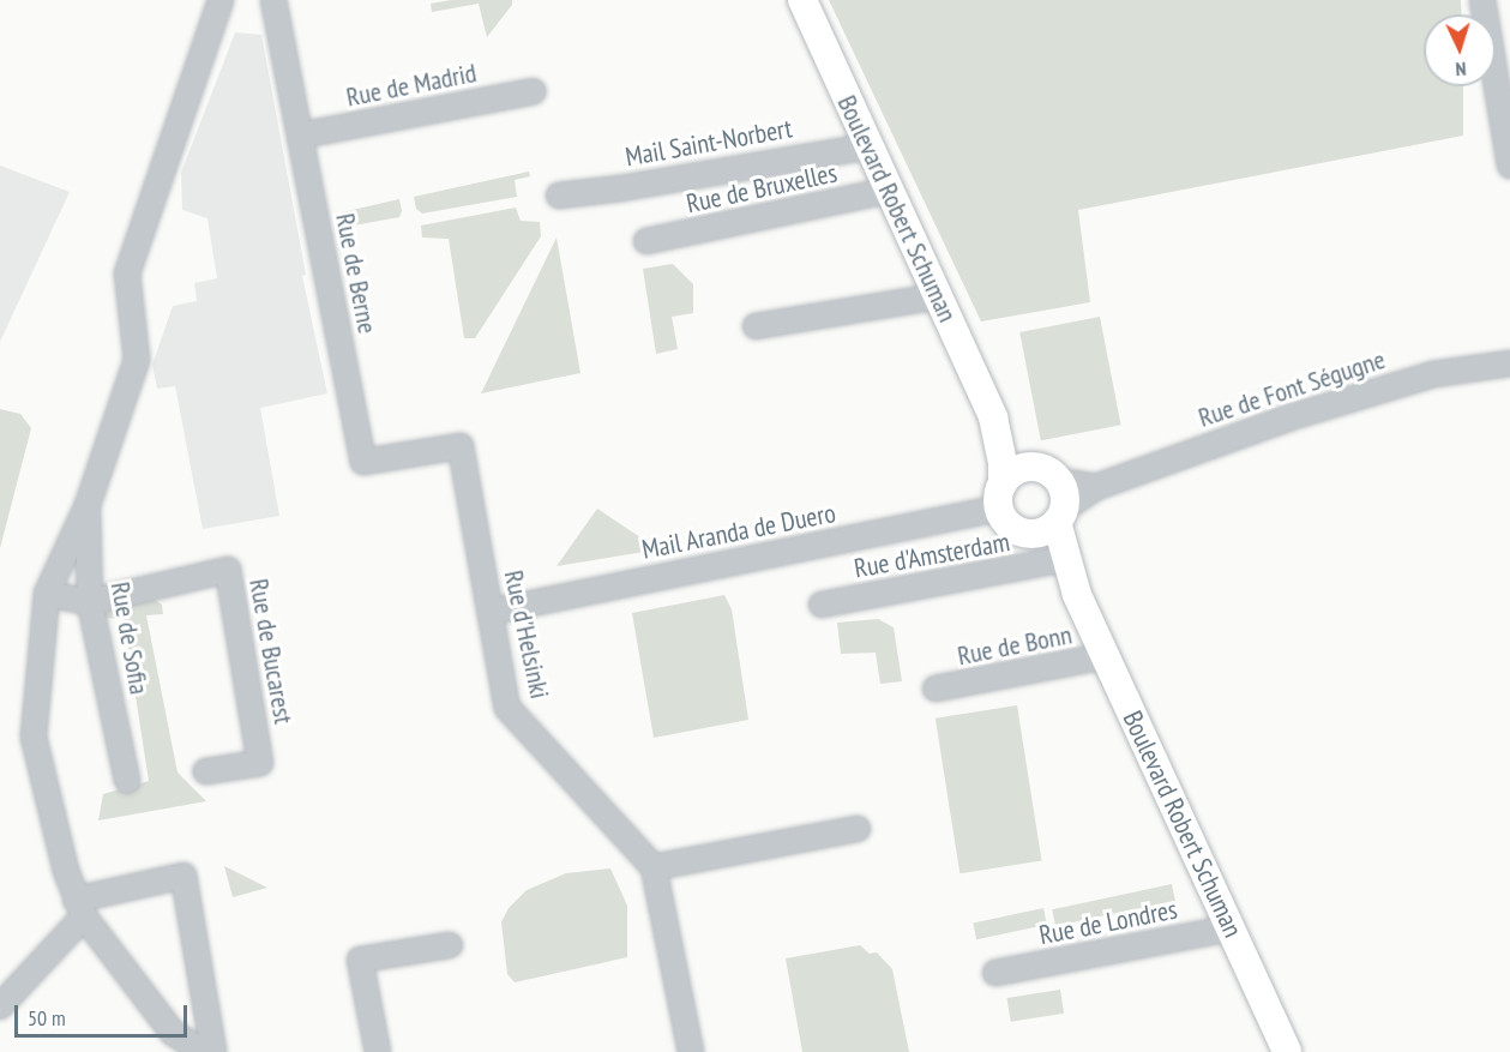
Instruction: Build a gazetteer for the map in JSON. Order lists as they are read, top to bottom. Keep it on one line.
{"streets":{"main road":["Boulevard Robert Schuman"],"street":["Rue de Madrid","Mail Saint-Norbert","Rue de Bruxelles","Rue de Berne","Rue de Font Ségugne","Mail Aranda de Duero","Rue d'Amsterdam","Rue d'Helsinki","Rue de Sofia","Rue de Bonn","Rue de Bucarest","Rue de Londres"]},"crossings":[["Rue de Madrid","Rue de Berne"],["Mail Saint-Norbert","Boulevard Robert Schuman"],["Rue de Bruxelles","Boulevard Robert Schuman"],["Boulevard Robert Schuman","Rue de Font Ségugne"],["Boulevard Robert Schuman","Mail Aranda de Duero"],["Boulevard Robert Schuman","Rue d'Amsterdam"],["Boulevard Robert Schuman","Rue de Bonn"],["Boulevard Robert Schuman","Rue de Londres"],["Rue de Berne","Rue d'Helsinki"],["Rue de Font Ségugne","Mail Aranda de Duero"],["Mail Aranda de Duero","Rue d'Helsinki"],["Rue de Sofia","Rue de Bucarest"]],"scale_bar":"50 m","north":"bottom"}
